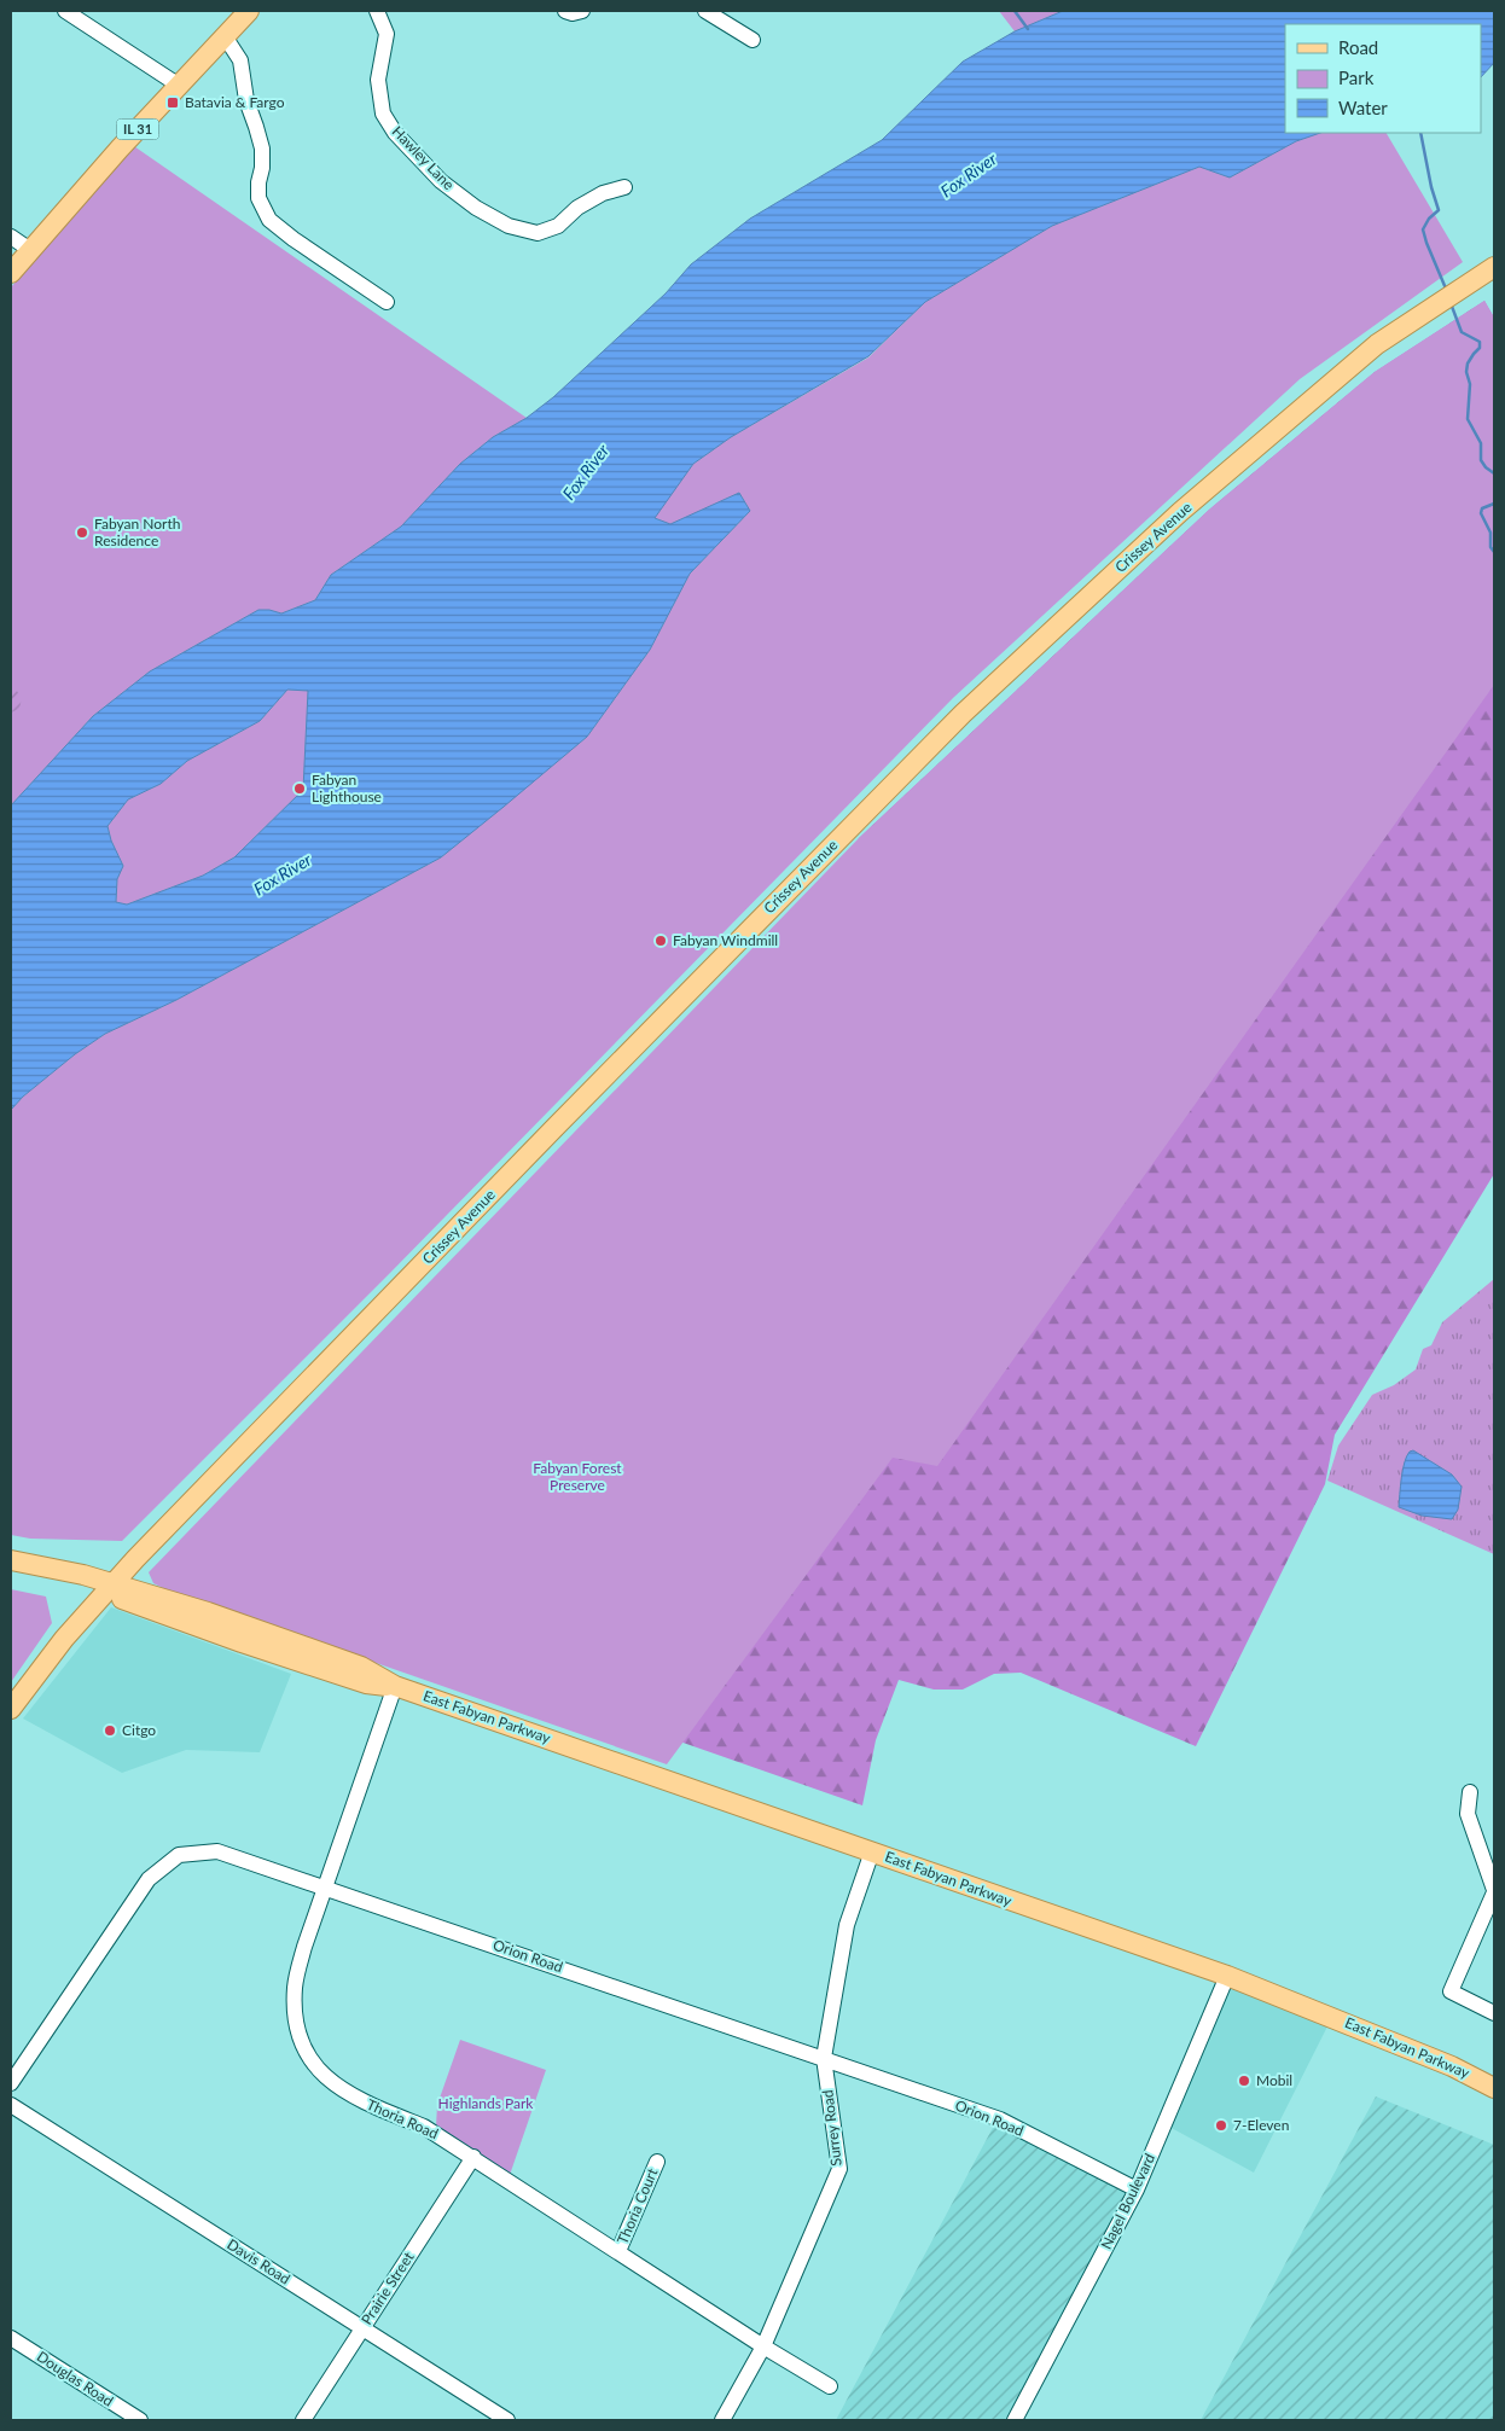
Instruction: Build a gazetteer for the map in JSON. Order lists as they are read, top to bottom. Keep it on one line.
{"streets":{"main road":["IL 31","Crissey Avenue","East Fabyan Parkway"],"street":["Hawley Lane","Orion Road","Thoria Road","Surrey Road","Nagel Boulevard","Thoria Court","Davis Road","Prairie Street","Douglas Road"]},"crossings":[["Crissey Avenue","East Fabyan Parkway"],["East Fabyan Parkway","Thoria Road"],["East Fabyan Parkway","Surrey Road"],["East Fabyan Parkway","Nagel Boulevard"],["Orion Road","Thoria Road"],["Orion Road","Surrey Road"],["Orion Road","Nagel Boulevard"],["Thoria Road","Surrey Road"],["Thoria Road","Thoria Court"],["Thoria Road","Prairie Street"],["Davis Road","Prairie Street"]],"water":["Fox River"],"parks":["Fabyan Forest Preserve","Highlands Park"],"places":{"transit":["Batavia & Fargo"],"other":["Fabyan North Residence","Fabyan Lighthouse","Fabyan Windmill","Citgo","Mobil","7-Eleven"]},"legend":["Road","Park","Water"]}
